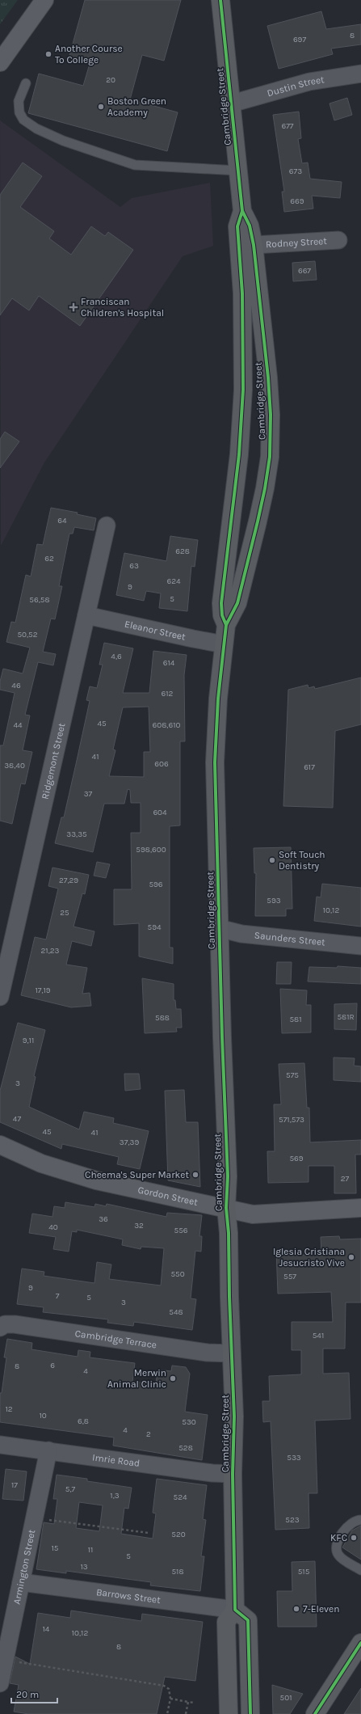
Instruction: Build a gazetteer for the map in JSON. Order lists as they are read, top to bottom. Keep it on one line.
{"streets":{"main road":["Cambridge Street"],"street":["Dustin Street","Rodney Street","Eleanor Street","Ridgemont Street","Saunders Street","Gordon Street","Cambridge Terrace","Imrie Road","Armington Street","Barrows Street"]},"crossings":[["Dustin Street","Cambridge Street"],["Cambridge Street","Rodney Street"],["Cambridge Street","Eleanor Street"],["Cambridge Street","Saunders Street"],["Cambridge Street","Gordon Street"],["Cambridge Street","Cambridge Terrace"],["Cambridge Street","Imrie Road"],["Cambridge Street","Barrows Street"],["Eleanor Street","Ridgemont Street"],["Imrie Road","Armington Street"],["Armington Street","Barrows Street"]],"places":{"other":["Another Course To College","Boston Green Academy","Soft Touch Dentistry","Cheema's Super Market","Iglesia Cristiana Jesucristo Vive","Merwin Animal Clinic","KFC","7-Eleven"],"health":["Franciscan Children's Hospital"]},"house_numbers":["8","697","20","677","673","669","667","64","628","62","63","624","9","5","56,58","50,52","4,6","614","46","612","45","44","608,610","41","606","38,40","617","37","604","33,35","598,600","27,29","596","593","10,12","25","594","21,23","17,19","581R","588","581","9,11","575","3","47","571,573","45","41","37,39","569","27","36","32","40","556","550","557","9","7","5","3","548","541","6","8","4","12","10","6,8","530","4","2","528","533","17","5,7","1,3","524","523","520","15","11","5","13","518","515","14","10,12","8","501"],"scale_bar":"20 m"}
